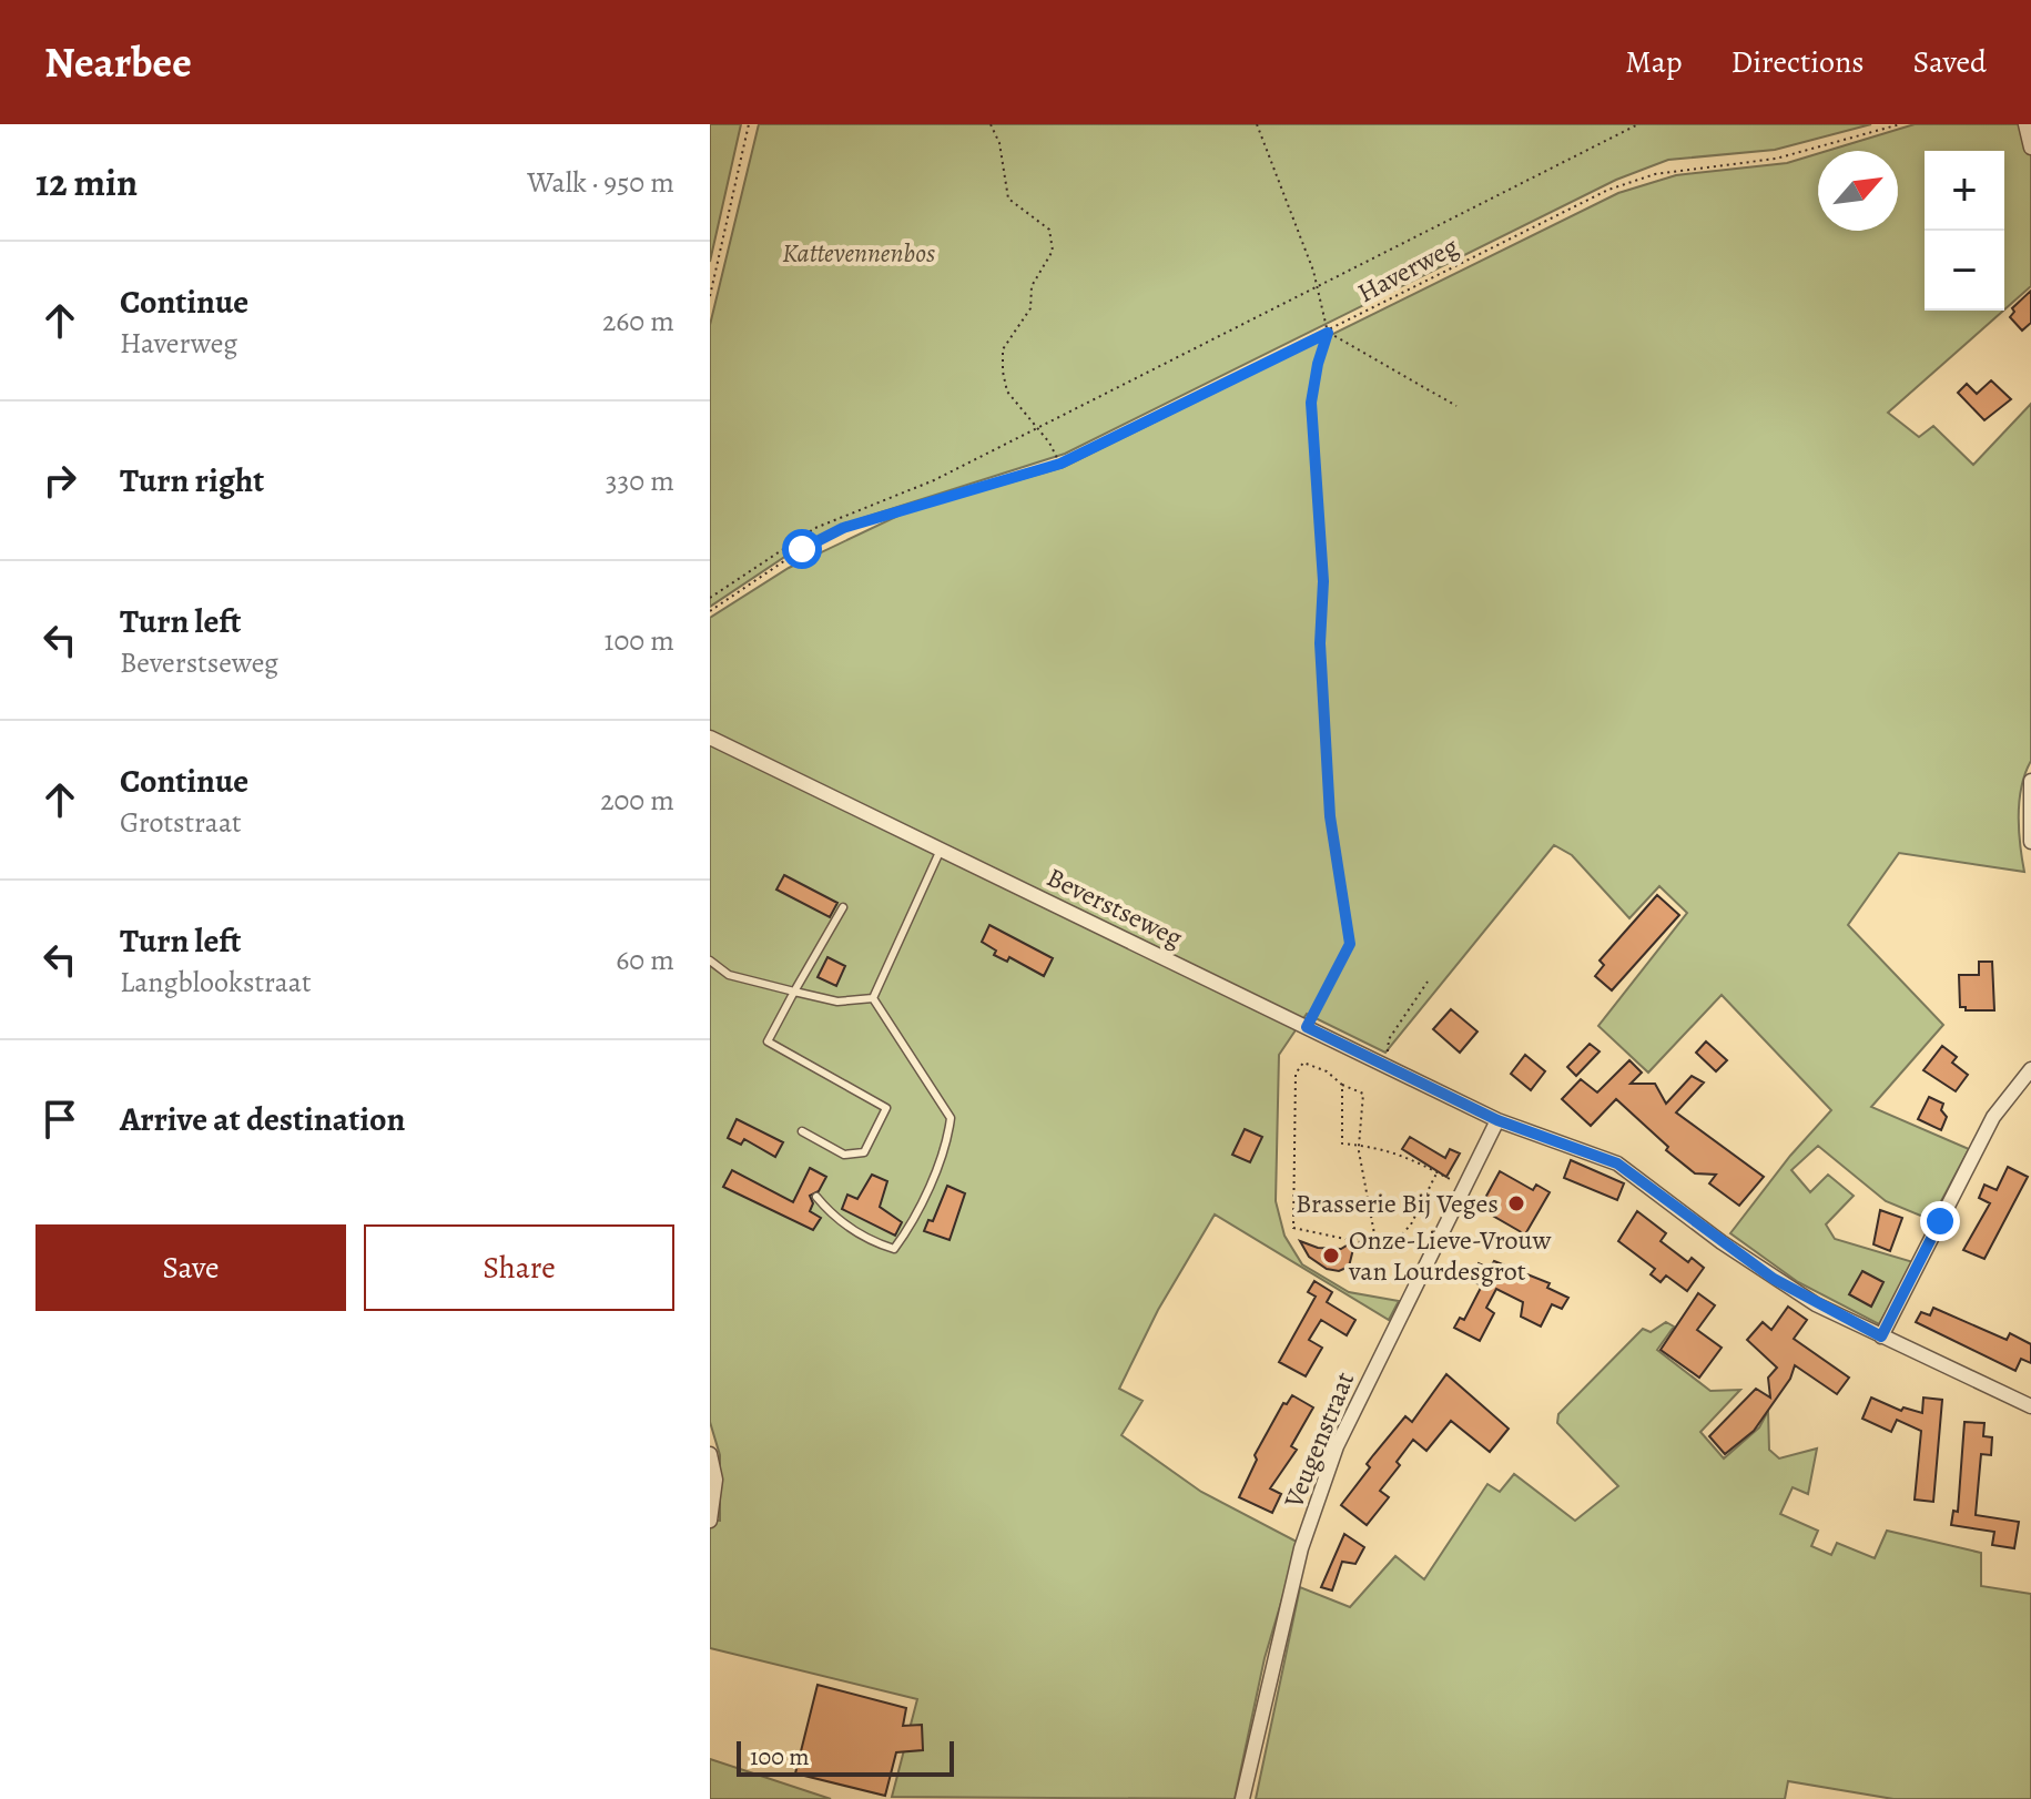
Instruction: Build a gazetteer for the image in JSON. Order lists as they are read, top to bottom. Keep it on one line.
{"streets":{"street":["Beverstseweg","Veugenstraat"],"path":["Haverweg"]},"crossings":[["Beverstseweg","Veugenstraat"]],"parks":["Kattevennenbos"],"places":["Brasserie Bij Veges","Onze-Lieve-Vrouw van Lourdesgrot"],"scale_bar":"100 m","north":"top right","page":{"header":"Nearbee","nav":["Map","Directions","Saved"],"heading":["12 min","Walk · 950 m"],"map_buttons":["+","−"],"list":[["Continue","Haverweg","260 m"],["Turn right","330 m"],["Turn left","Beverstseweg","100 m"],["Continue","Grotstraat","200 m"],["Turn left","Langblookstraat","60 m"],"Arrive at destination"],"buttons":["Save","Share"],"scale":"100 m"}}
